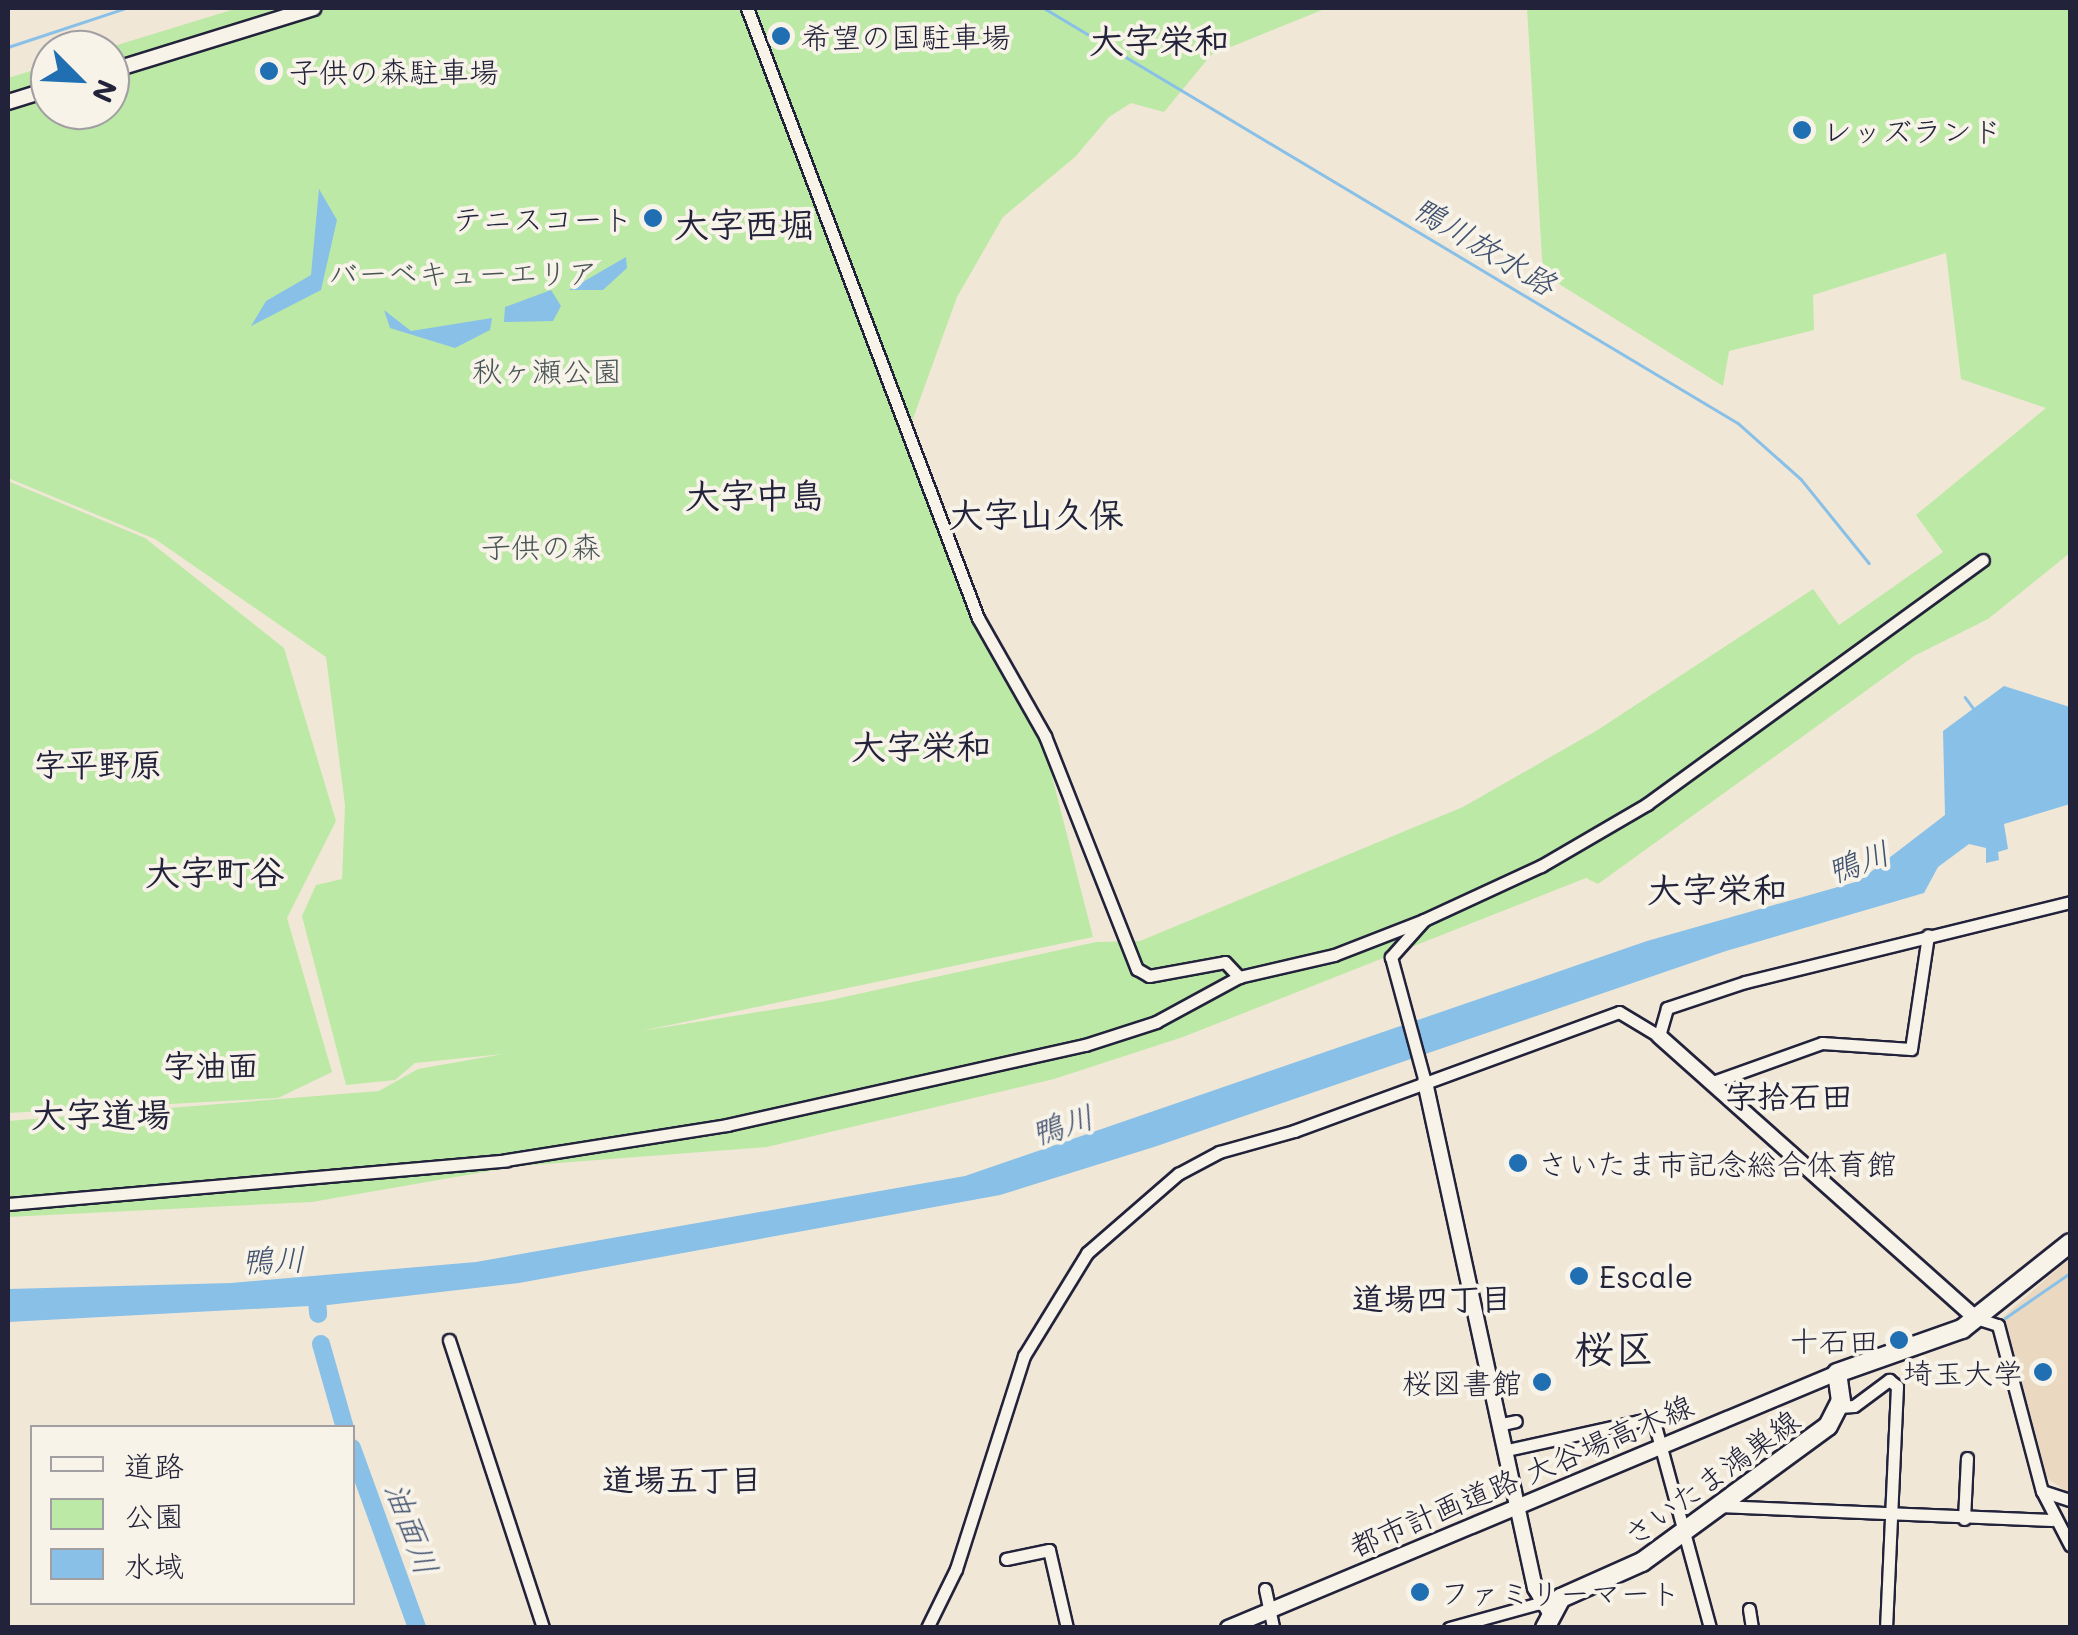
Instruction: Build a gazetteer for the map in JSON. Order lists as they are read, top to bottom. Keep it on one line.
{"streets":{"main road":["さいたま鴻巣線"],"street":["都市計画道路 大谷場高木線"]},"crossings":[["都市計画道路 大谷場高木線","さいたま鴻巣線"]],"districts":["大字栄和","大字西堀","大字中島","大字山久保","大字栄和","字平野原","大字町谷","大字栄和","字油面","字拾石田","大字道場","道場四丁目","桜区","道場五丁目"],"water":["鴨川放水路","鴨川","油面川"],"parks":["バーベキューエリア","秋ヶ瀬公園","子供の森"],"places":["希望の国駐車場","子供の森駐車場","レッズランド","テニスコート","さいたま市記念総合体育館","Escale","十石田","埼玉大学","桜図書館","ファミリーマート"],"legend":["道路","公園","水域"],"north":"bottom right"}
